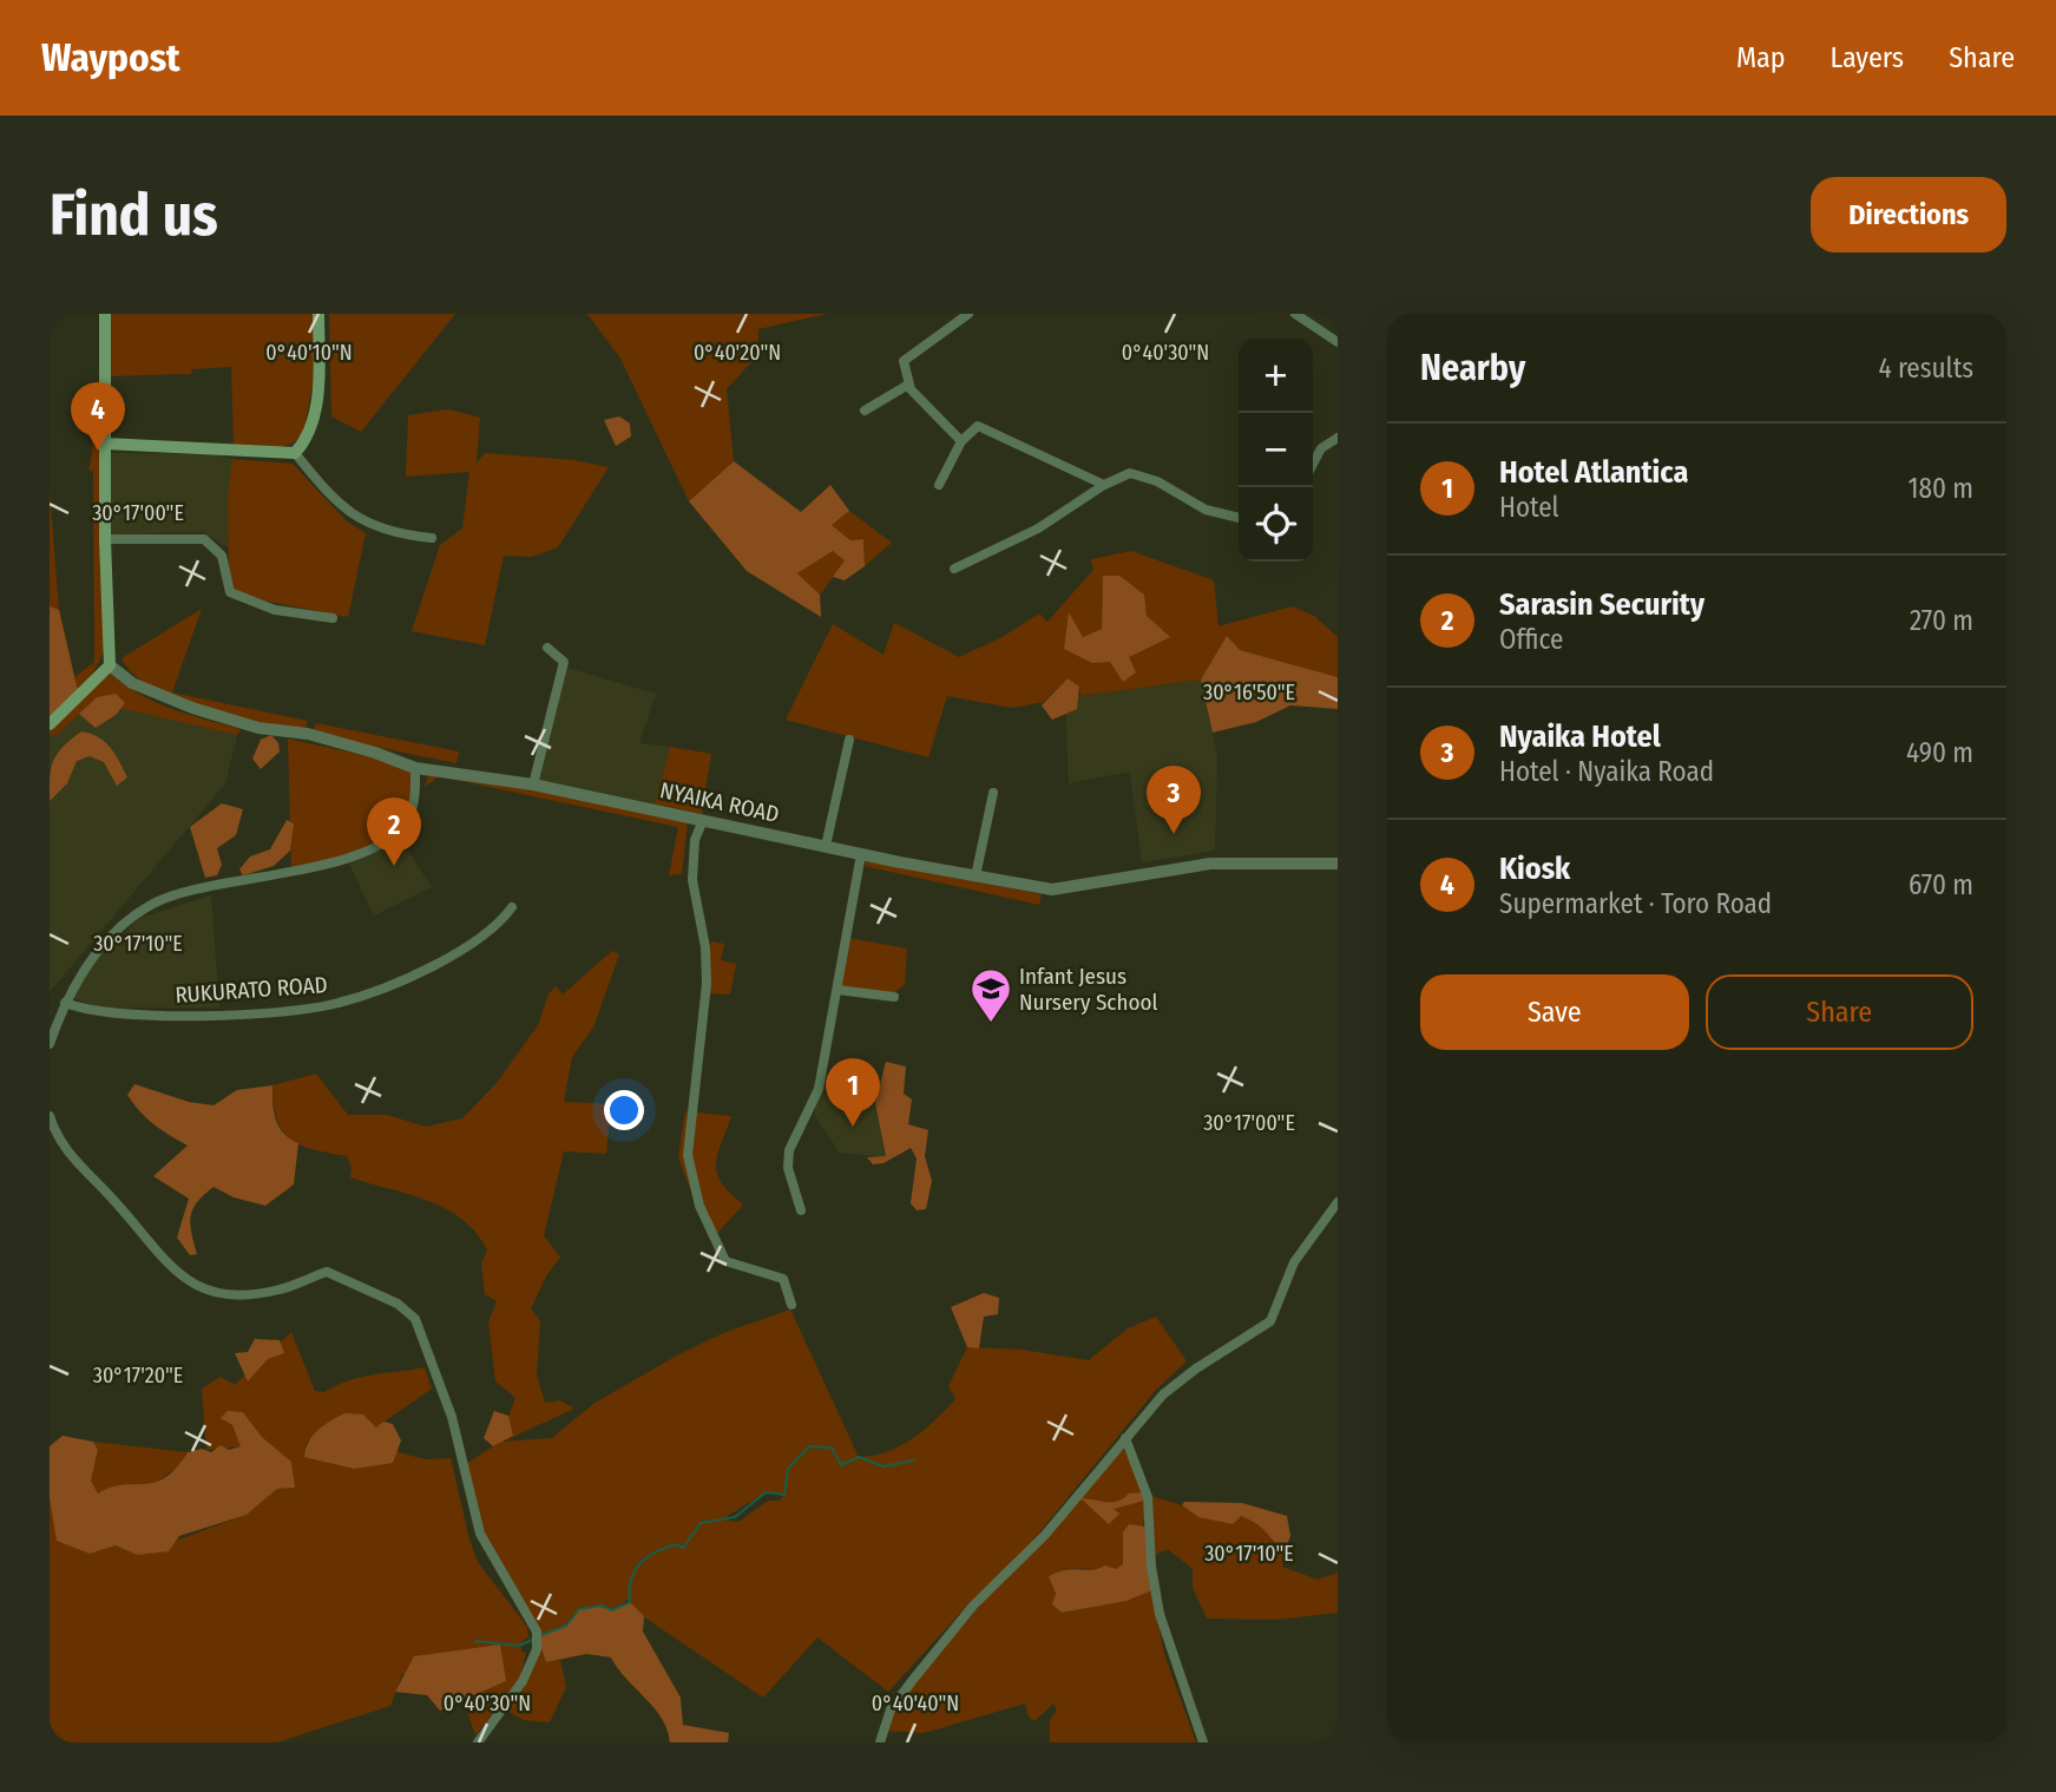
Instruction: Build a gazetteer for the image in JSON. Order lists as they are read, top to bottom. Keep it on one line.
{"streets":{"street":["NYAIKA ROAD","RUKURATO ROAD"]},"places":{"school or university":["Infant Jesus Nursery School"]},"page":{"header":"Waypost","nav":["Map","Layers","Share"],"buttons":["Directions",["Save","Share"]],"title":"Find us","heading":["Nearby","4 results"],"map_buttons":["+","−"],"pins":["4","3","2","1"],"list":[{"mark":"1","name":"Hotel Atlantica","note":"Hotel","value":"180 m"},{"mark":"2","name":"Sarasin Security","note":"Office","value":"270 m"},{"mark":"3","name":"Nyaika Hotel","note":"Hotel · Nyaika Road","value":"490 m"},{"mark":"4","name":"Kiosk","note":"Supermarket · Toro Road","value":"670 m"}]},"coordinates":["0°40'10\"N","0°40'20\"N","0°40'30\"N","30°17'00\"E","30°16'50\"E","30°17'10\"E","30°17'20\"E","0°40'40\"N"]}
